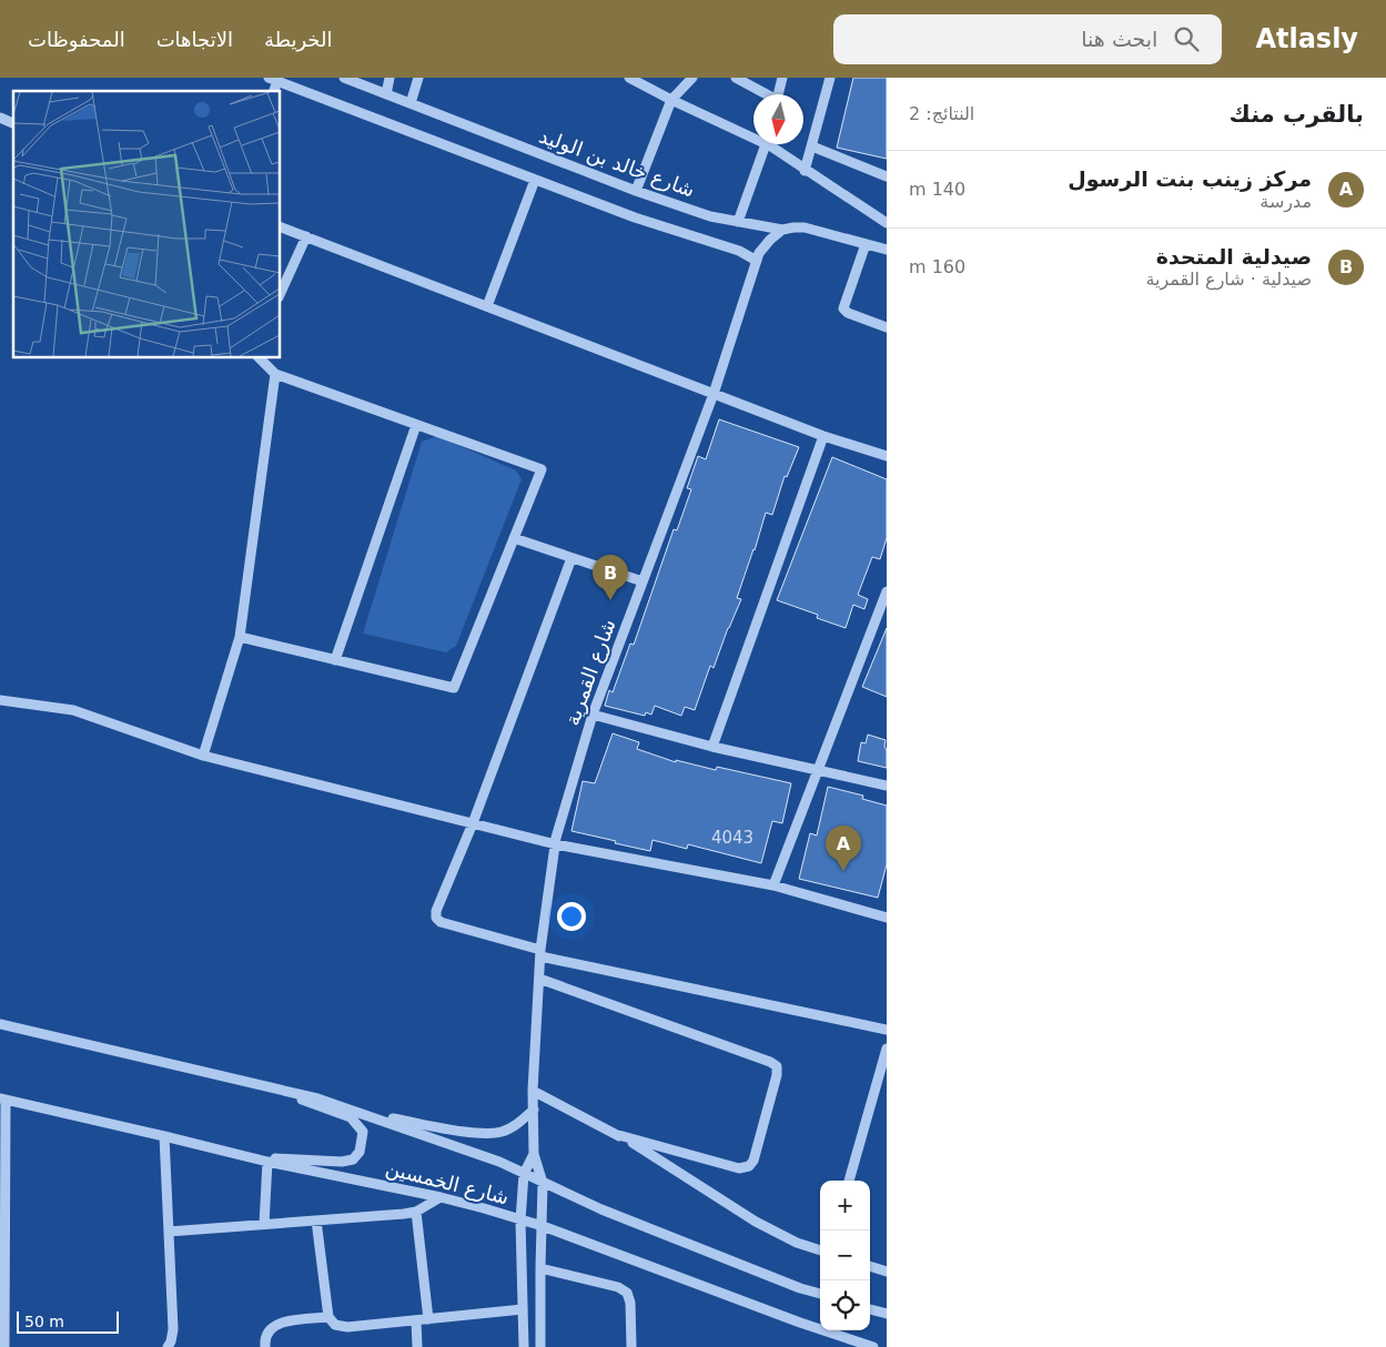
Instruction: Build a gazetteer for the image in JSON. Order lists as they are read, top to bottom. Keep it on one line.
{"streets":{"street":["شارع خالد بن الوليد","شارع القمرية","شارع الخمسين"]},"crossings":[["شارع خالد بن الوليد","شارع القمرية"],["شارع القمرية","شارع الخمسين"]],"house_numbers":["4043"],"scale_bar":"50 m","north":"bottom","page":{"header":"Atlasly","search":"ابحث هنا","nav":["الخريطة","الاتجاهات","المحفوظات"],"heading":["بالقرب منك","النتائج: 2"],"list":[{"mark":"A","name":"مركز زينب بنت الرسول","note":"مدرسة","value":"140 m"},{"mark":"B","name":"صيدلية المتحدة","note":"صيدلية · شارع القمرية","value":"160 m"}],"pins":["B","A"],"map_buttons":["+","−"],"scale":"50 m"}}
